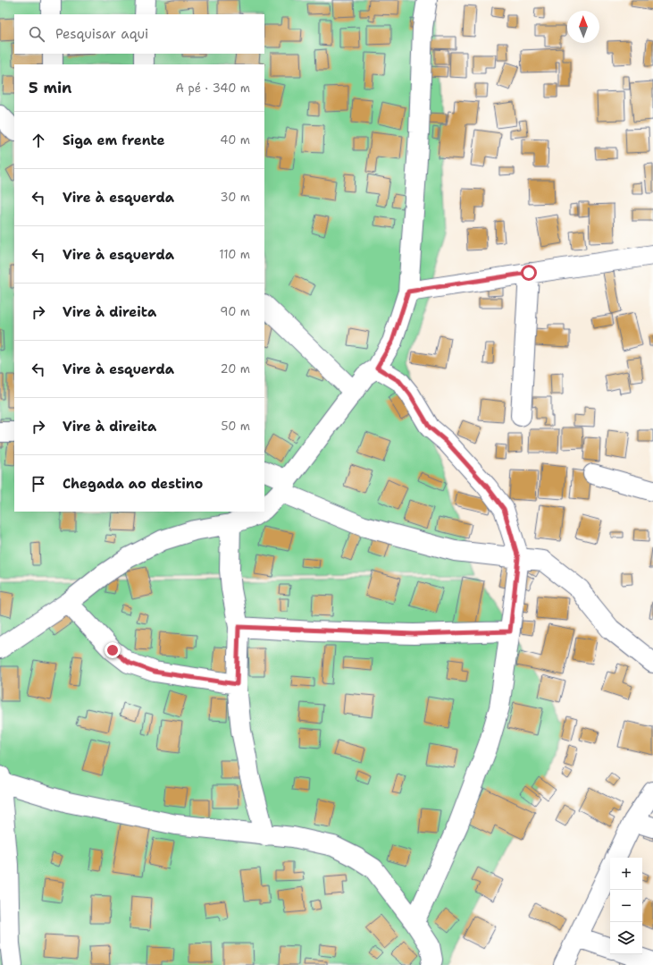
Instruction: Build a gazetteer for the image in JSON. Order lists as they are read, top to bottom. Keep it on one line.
{"north":"top","page":{"search":"Pesquisar aqui","heading":["5 min","A pé · 340 m"],"list":[["Siga em frente","40 m"],["Vire à esquerda","30 m"],["Vire à esquerda","110 m"],["Vire à direita","90 m"],["Vire à esquerda","20 m"],["Vire à direita","50 m"],"Chegada ao destino"],"map_buttons":["+","−"]}}
